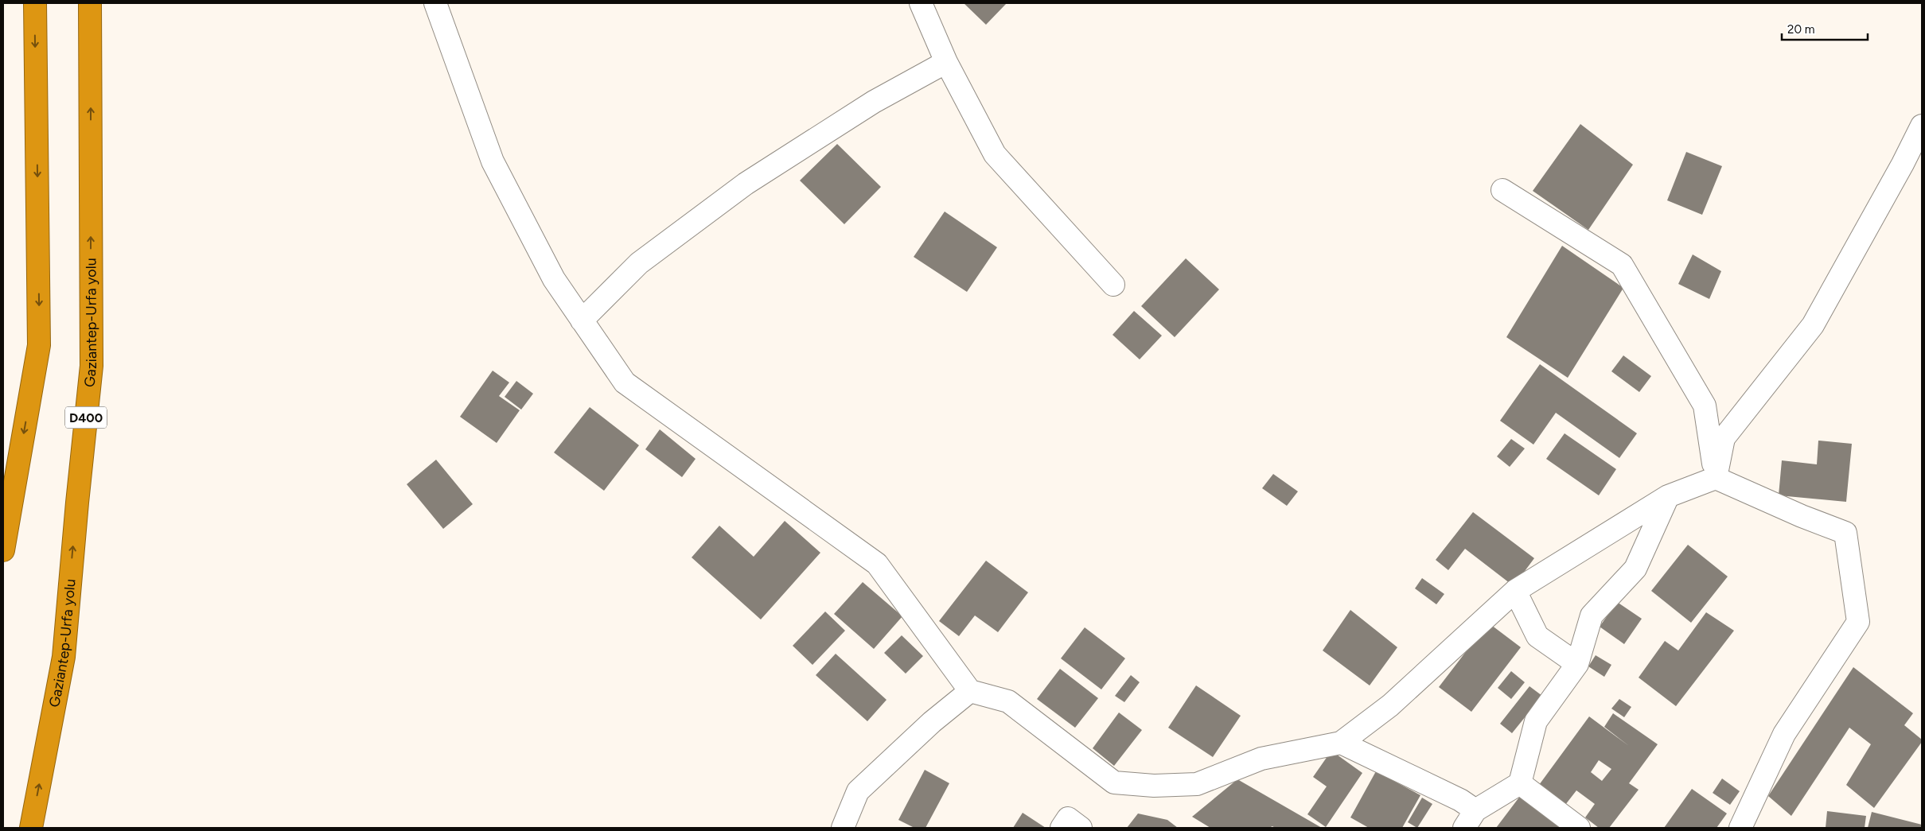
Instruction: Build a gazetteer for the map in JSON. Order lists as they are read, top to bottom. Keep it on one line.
{"streets":{"highway":["Gaziantep-Urfa yolu","D400"]},"scale_bar":"20 m"}
